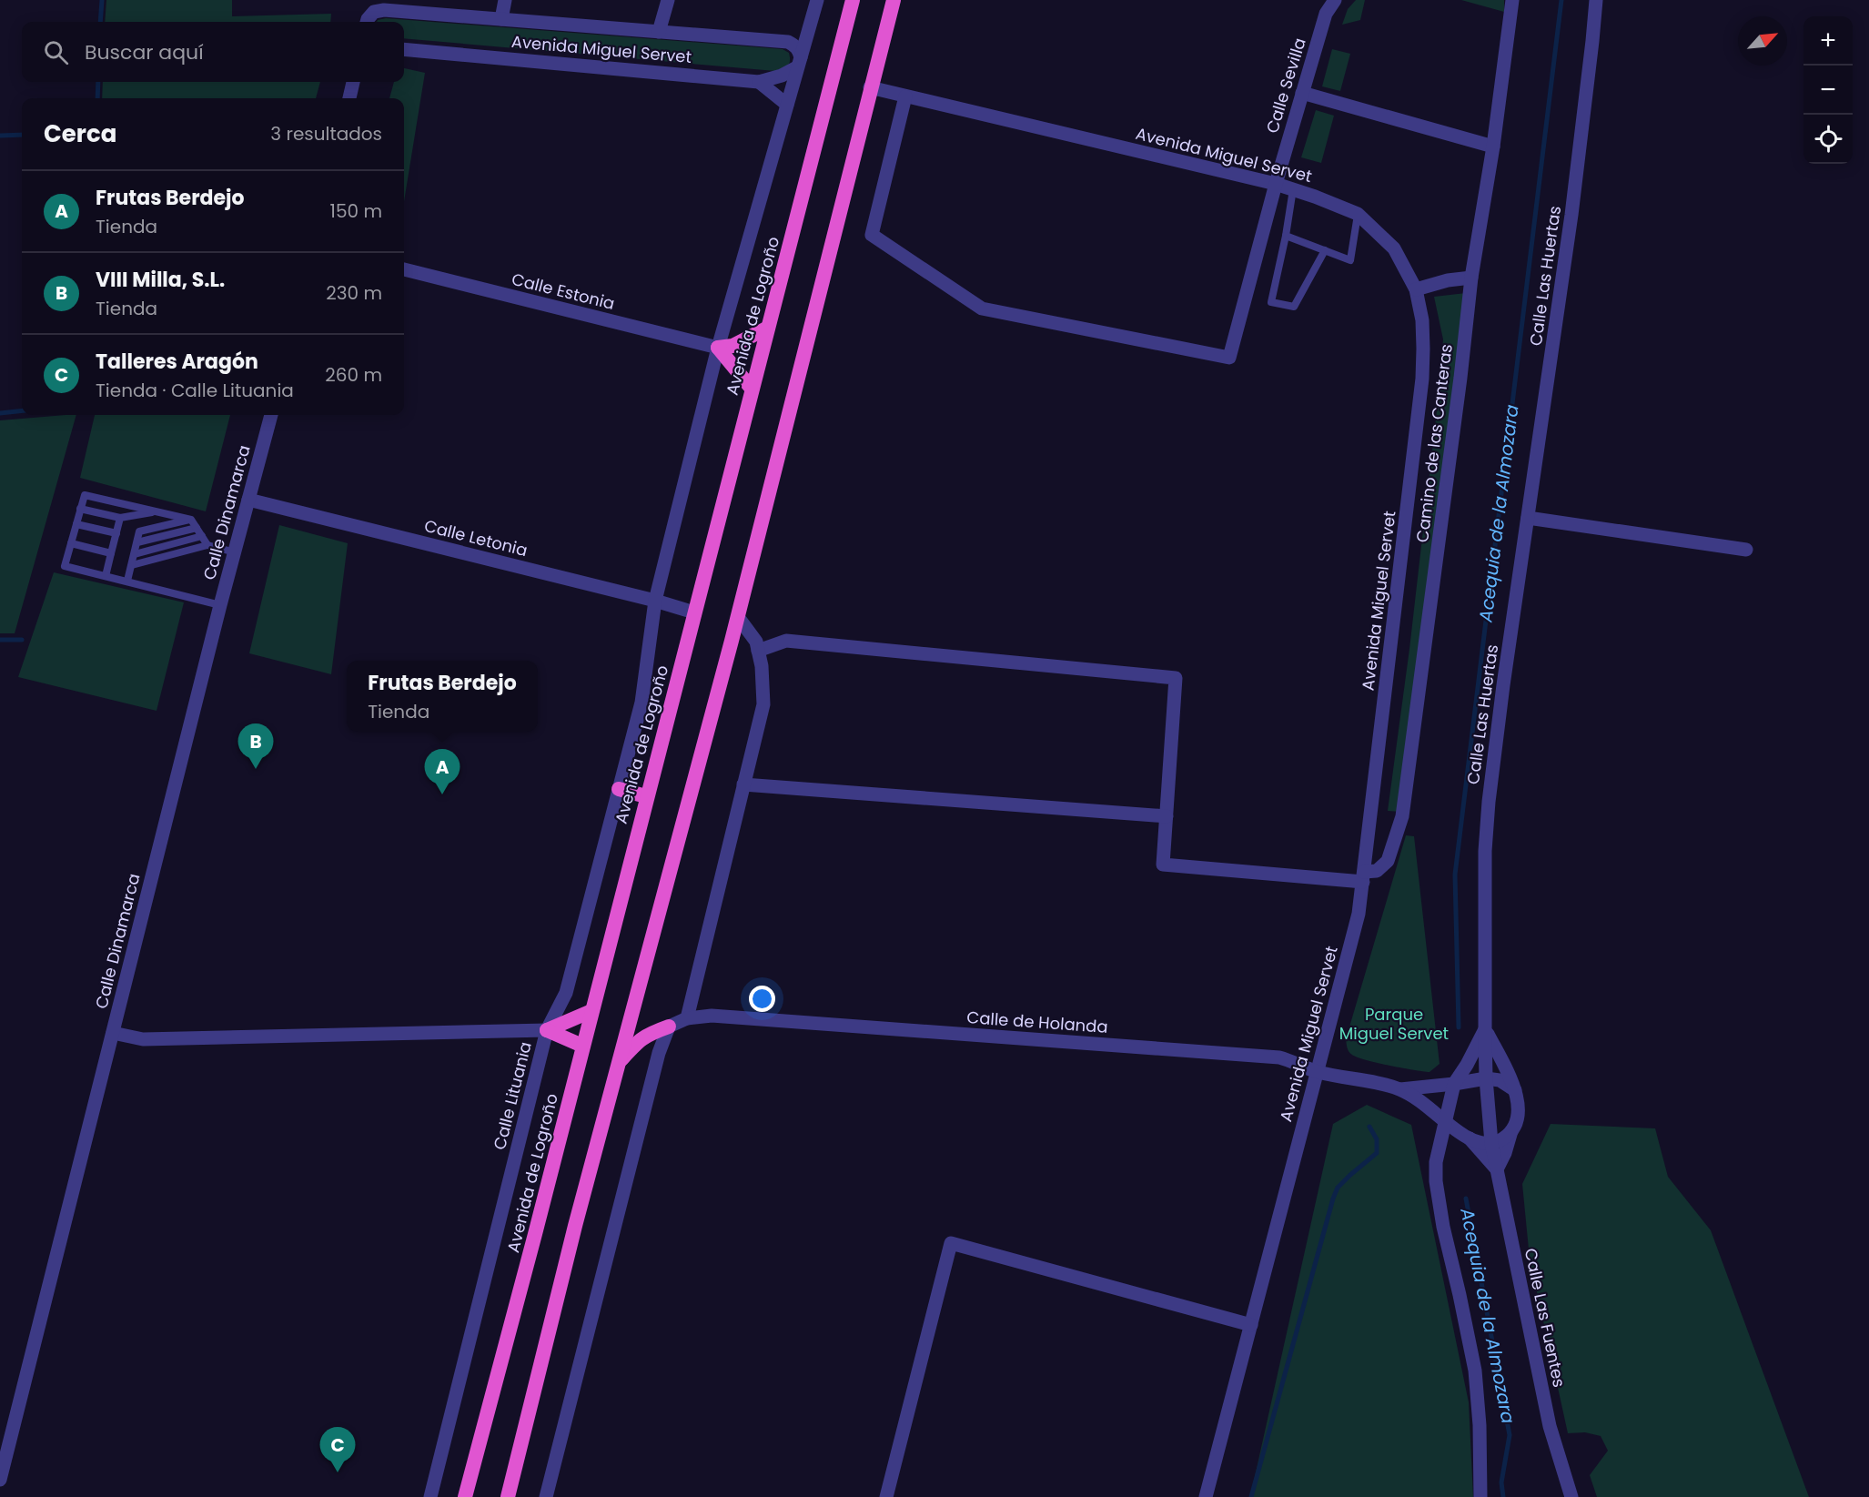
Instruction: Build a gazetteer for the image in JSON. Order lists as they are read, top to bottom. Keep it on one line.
{"streets":{"highway":["Avenida de Logroño"],"street":["Avenida Miguel Servet","Calle Sevilla","Calle Las Huertas","Calle Estonia","Camino de las Canteras","Calle Dinamarca","Calle Letonia","Calle de Holanda","Calle Lituania","Calle Las Fuentes"]},"crossings":[["Avenida Miguel Servet","Calle Sevilla"],["Avenida Miguel Servet","Camino de las Canteras"],["Avenida Miguel Servet","Calle de Holanda"],["Calle Las Huertas","Calle de Holanda"],["Calle Las Huertas","Calle Las Fuentes"],["Avenida de Logroño","Calle Letonia"],["Calle Dinamarca","Calle Letonia"],["Calle Dinamarca","Calle Lituania"]],"water":["Acequia de la Almozara"],"parks":["Parque Miguel Servet"],"north":"top right","page":{"map_buttons":["+","−"],"search":"Buscar aquí","heading":["Cerca","3 resultados"],"list":[{"mark":"A","name":"Frutas Berdejo","note":"Tienda","value":"150 m"},{"mark":"B","name":"VIII Milla, S.L.","note":"Tienda","value":"230 m"},{"mark":"C","name":"Talleres Aragón","note":"Tienda · Calle Lituania","value":"260 m"}],"popup":["Frutas Berdejo","Tienda"],"pins":["B","A","C"]}}
